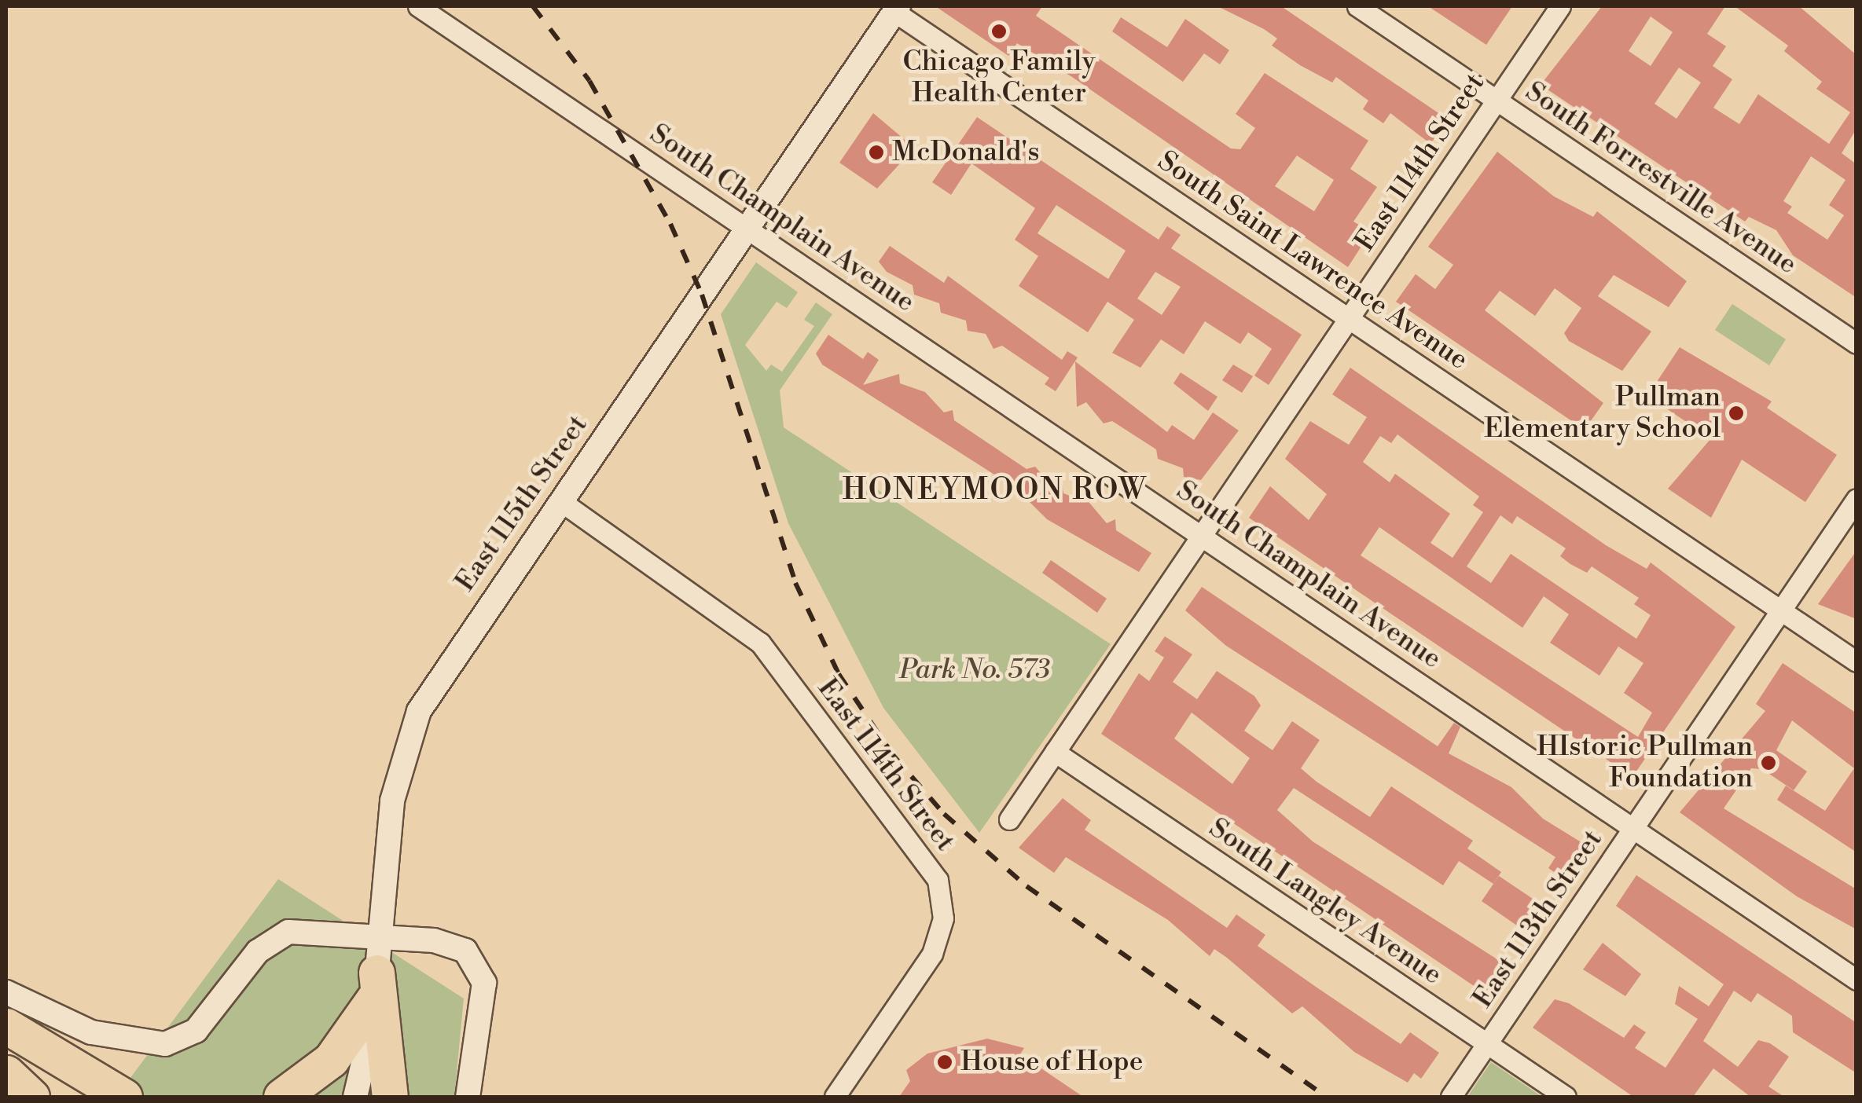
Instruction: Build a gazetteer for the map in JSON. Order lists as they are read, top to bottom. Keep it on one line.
{"streets":{"street":["East 114th Street","South Forrestville Avenue","South Champlain Avenue","South Saint Lawrence Avenue","East 115th Street","South Langley Avenue","East 113th Street"]},"crossings":[["East 114th Street","South Forrestville Avenue"],["East 114th Street","South Champlain Avenue"],["East 114th Street","South Saint Lawrence Avenue"],["East 114th Street","East 115th Street"],["East 114th Street","South Langley Avenue"],["South Champlain Avenue","East 115th Street"],["South Champlain Avenue","East 113th Street"],["South Saint Lawrence Avenue","East 115th Street"],["South Saint Lawrence Avenue","East 113th Street"],["South Langley Avenue","East 113th Street"]],"districts":["HONEYMOON ROW"],"parks":["Park No. 573"],"places":["Chicago Family Health Center","McDonald's","Pullman Elementary School","HIstoric Pullman Foundation","House of Hope"]}
